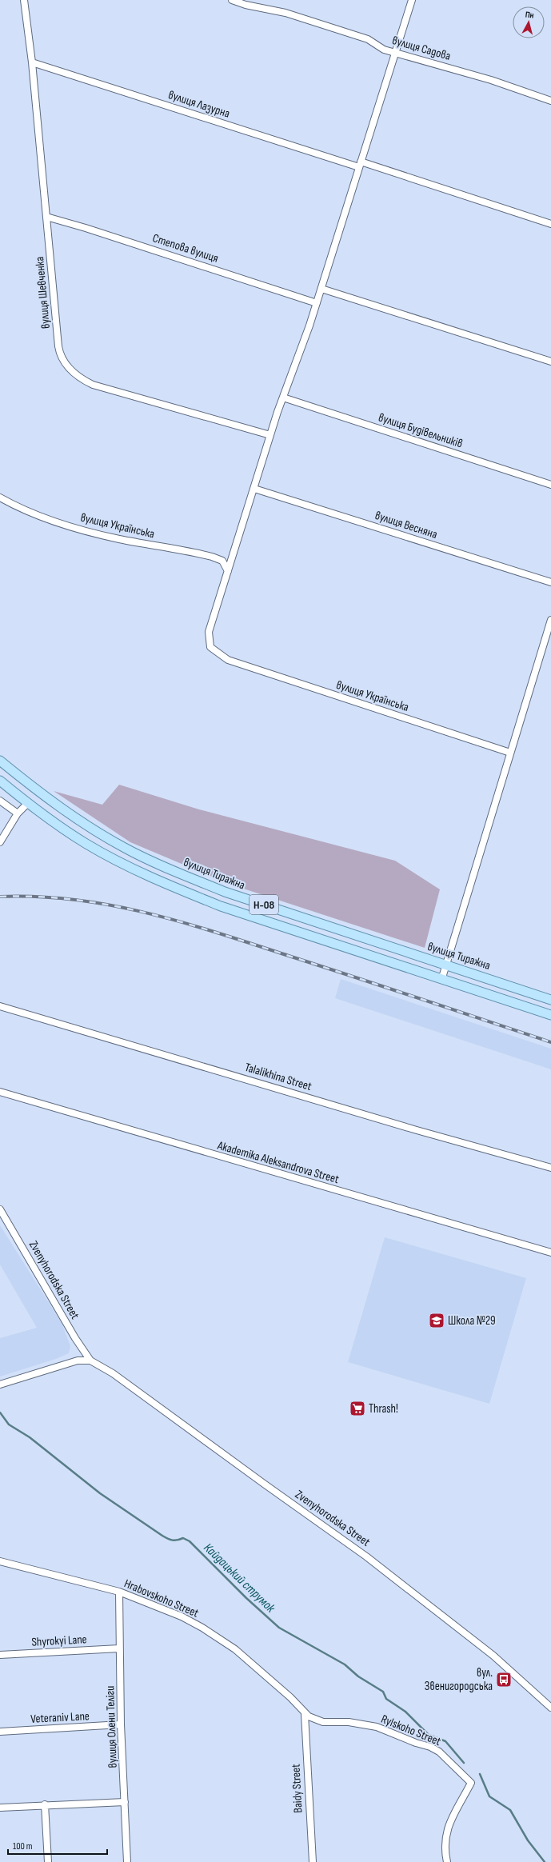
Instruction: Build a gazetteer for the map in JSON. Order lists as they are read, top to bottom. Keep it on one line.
{"streets":{"main road":["вулиця Тиражна","Н-08"],"street":["вулиця Садова","вулиця Лазурна","Степова вулиця","вулиця Шевченка","вулиця Будівельників","вулиця Весняна","вулиця Українська","Talalikhina Street","Akademika Aleksandrova Street","Zvenyhorodska Street","Hrabovskoho Street","Shyrokyi Lane","Veteraniv Lane","вулиця Олени Теліги","Rylskoho Street","Baidy Street"]},"crossings":[["вулиця Садова","вулиця Українська"],["вулиця Лазурна","вулиця Шевченка"],["вулиця Лазурна","вулиця Українська"],["Степова вулиця","вулиця Шевченка"],["Степова вулиця","вулиця Українська"],["вулиця Шевченка","вулиця Українська"],["вулиця Будівельників","вулиця Українська"],["вулиця Весняна","вулиця Українська"],["Hrabovskoho Street","вулиця Олени Теліги"],["Hrabovskoho Street","Rylskoho Street"],["Hrabovskoho Street","Baidy Street"],["Shyrokyi Lane","вулиця Олени Теліги"],["Veteraniv Lane","вулиця Олени Теліги"],["Rylskoho Street","Baidy Street"]],"water":["Кайдацький струмок"],"places":{"school or university":["Школа №29"],"supermarket":["Thrash!"],"bus stop":["вул. Звенигородська"]},"scale_bar":"100 m","north":"top"}
